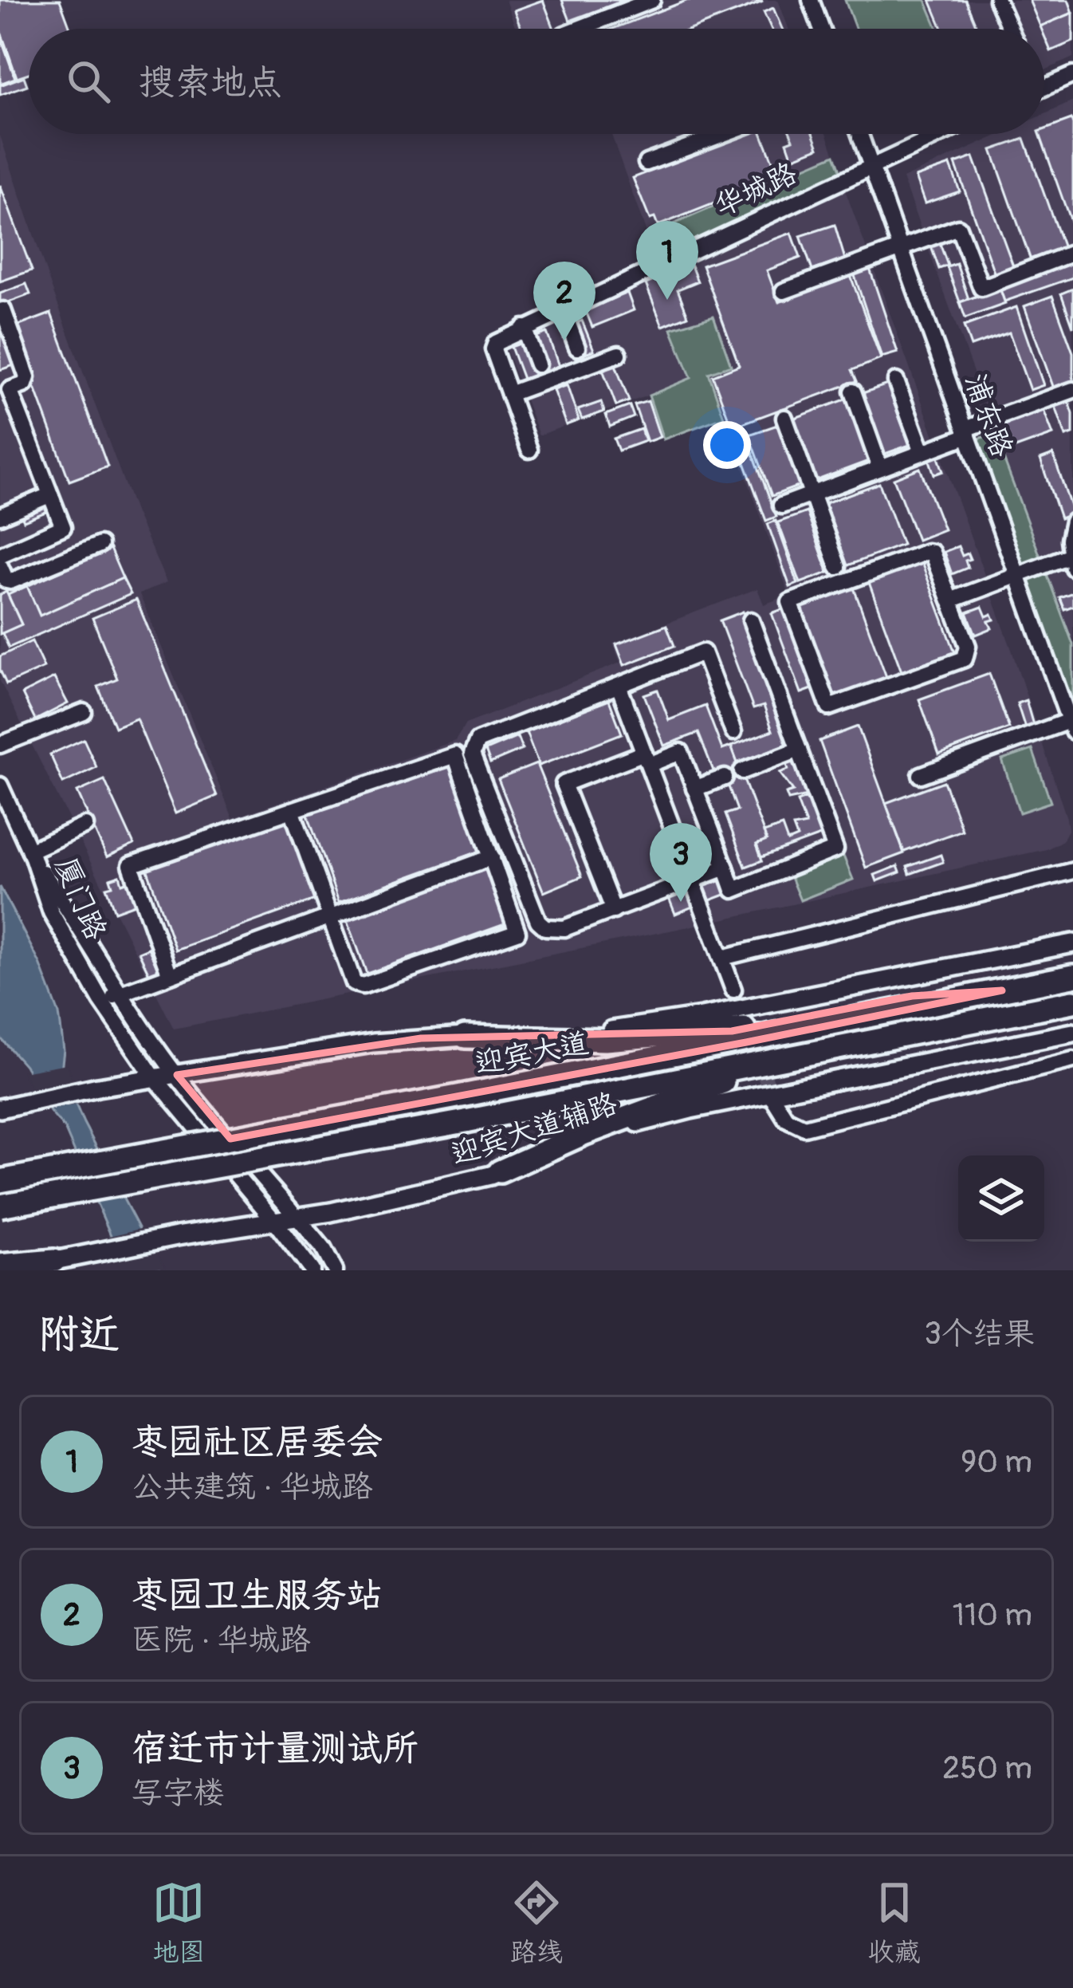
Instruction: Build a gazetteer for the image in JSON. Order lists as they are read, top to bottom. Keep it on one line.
{"streets":{"highway":["迎宾大道"],"main road":["迎宾大道辅路"],"street":["华城路","浦东路","厦门路"]},"crossings":[["华城路","浦东路"],["厦门路","迎宾大道辅路"]],"page":{"search":"搜索地点","pins":["1","2","3"],"heading":["附近","3个结果"],"list":[{"mark":"1","name":"枣园社区居委会","note":"公共建筑 · 华城路","value":"90 m"},{"mark":"2","name":"枣园卫生服务站","note":"医院 · 华城路","value":"110 m"},{"mark":"3","name":"宿迁市计量测试所","note":"写字楼","value":"250 m"}],"nav":["地图","路线","收藏"]}}
